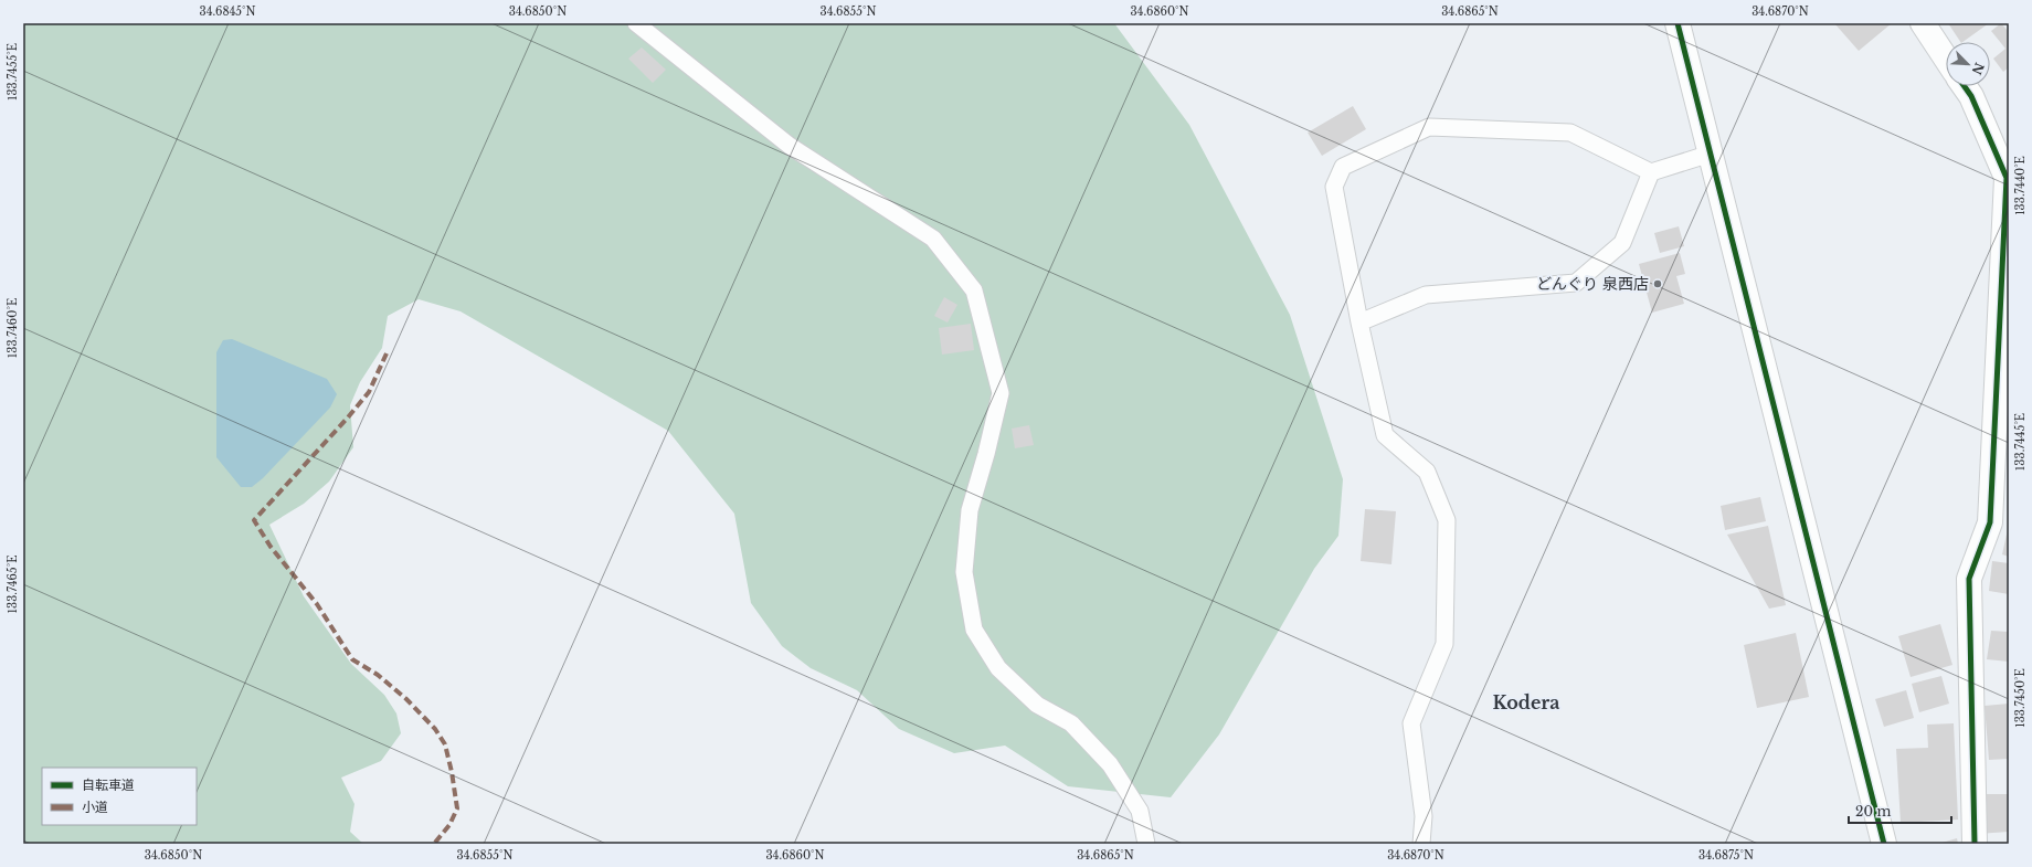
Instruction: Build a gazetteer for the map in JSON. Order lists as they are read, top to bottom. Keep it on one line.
{"districts":["Kodera"],"places":["どんぐり 泉西店"],"legend":["自転車道","小道"],"scale_bar":"20 m","north":"bottom right","coordinates":["34.6845°N","34.6850°N","34.6855°N","34.6860°N","34.6865°N","34.6870°N","133.7455°E","133.7440°E","133.7460°E","133.7445°E","133.7465°E","133.7450°E","34.6875°N"]}
